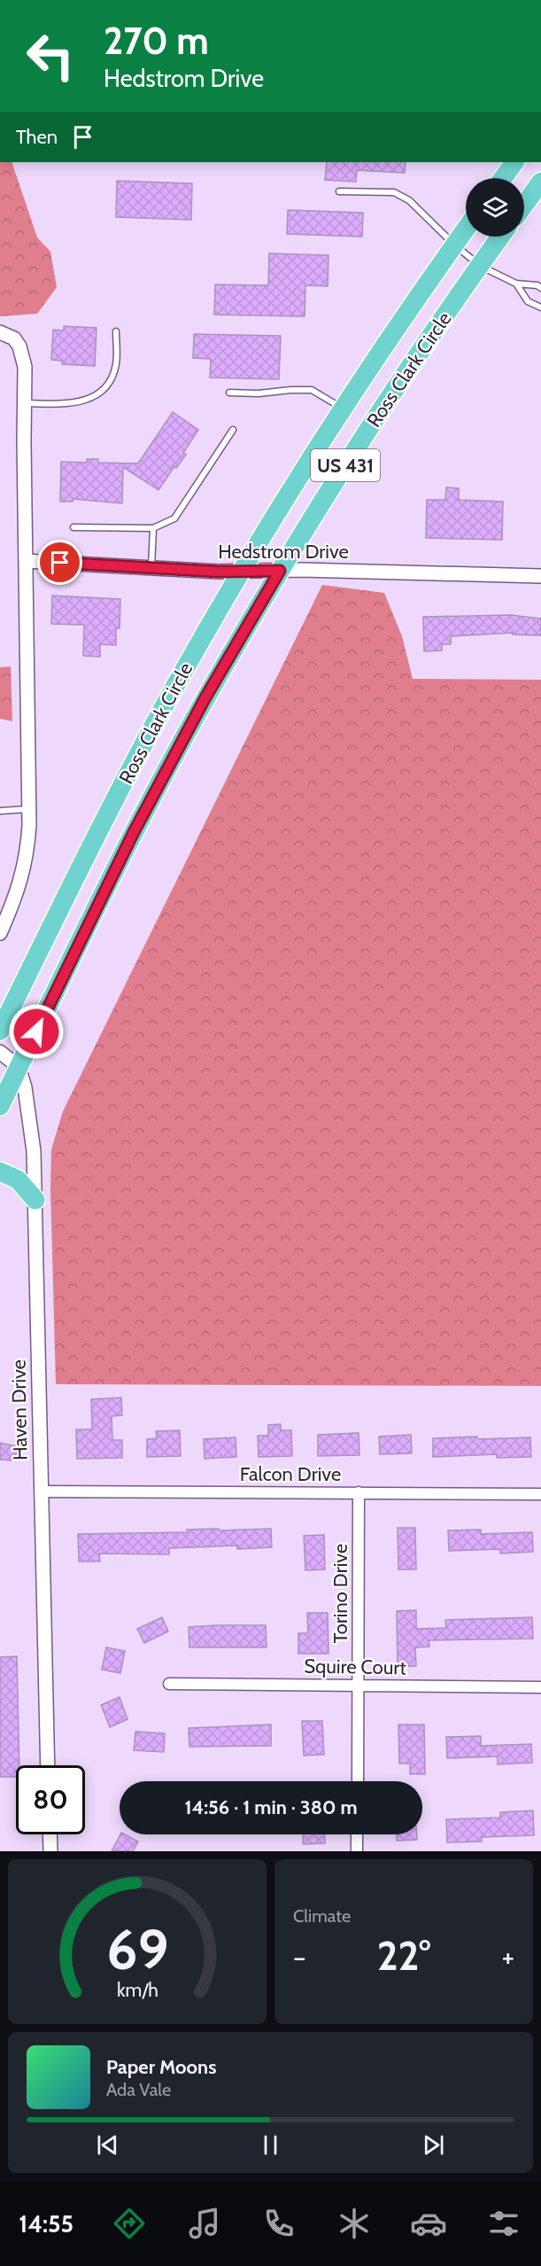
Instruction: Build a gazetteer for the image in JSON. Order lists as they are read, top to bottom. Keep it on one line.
{"streets":{"highway":["Ross Clark Circle","US 431"],"street":["Hedstrom Drive","Haven Drive","Falcon Drive","Torino Drive","Squire Court"]},"crossings":[["Ross Clark Circle","Hedstrom Drive"],["Ross Clark Circle","Haven Drive"],["Haven Drive","Falcon Drive"],["Falcon Drive","Torino Drive"],["Torino Drive","Squire Court"]],"page":{"turn":["270 m","Hedstrom Drive"],"then":"Then","limit":"80","trip":"14:56 · 1 min · 380 m","tile":"Climate","heat":["−","22°","+"],"song":["Paper Moons","Ada Vale"],"tabs":"14:55","gauge":["69","km/h"]}}
